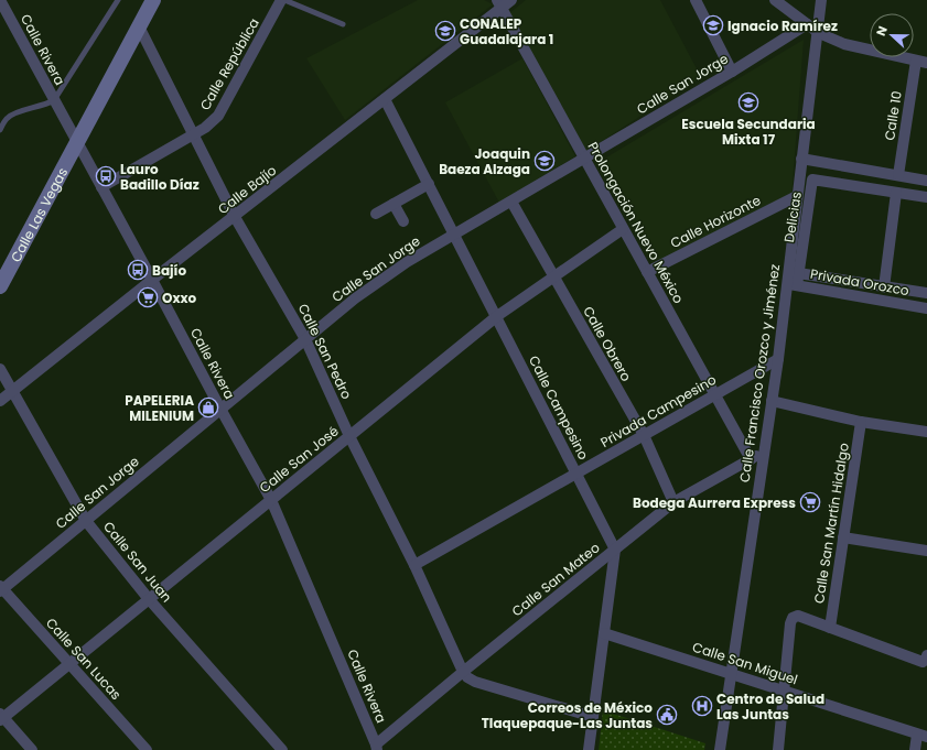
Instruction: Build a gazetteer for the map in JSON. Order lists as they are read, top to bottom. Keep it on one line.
{"streets":{"street":["Calle Rivera","Calle República","Calle San Jorge","Calle 10","Calle Bajío","Calle Las Vegas","Delicias","Calle Horizonte","Prolongación Nuevo México","Privada Orozco","Calle Obrero","Calle San Pedro","Calle Francisco Orozco y Jiménez","Calle Campesino","Privada Campesino","Calle San José","Calle San Martín Hidalgo","Calle San Juan","Calle San Mateo","Calle San Lucas","Calle San Miguel"]},"crossings":[["Calle Rivera","Calle República"],["Calle Rivera","Calle San Jorge"],["Calle Rivera","Calle Bajío"],["Calle Rivera","Calle Las Vegas"],["Calle Rivera","Calle San José"],["Calle Rivera","Calle San Mateo"],["Calle República","Calle San Pedro"],["Calle San Jorge","Prolongación Nuevo México"],["Calle San Jorge","Calle Obrero"],["Calle San Jorge","Calle San Pedro"],["Calle San Jorge","Calle Campesino"],["Calle San Jorge","Calle San Juan"],["Calle San Jorge","Calle San Lucas"],["Calle Bajío","Prolongación Nuevo México"],["Calle Bajío","Calle San Pedro"],["Calle Bajío","Calle Campesino"],["Calle Bajío","Calle San Juan"],["Calle Las Vegas","Calle San Pedro"],["Delicias","Privada Orozco"],["Delicias","Calle Francisco Orozco y Jiménez"],["Calle Horizonte","Prolongación Nuevo México"],["Calle Horizonte","Calle Francisco Orozco y Jiménez"],["Prolongación Nuevo México","Privada Campesino"],["Prolongación Nuevo México","Calle San José"],["Prolongación Nuevo México","Calle San Mateo"],["Privada Orozco","Calle Francisco Orozco y Jiménez"],["Calle Obrero","Privada Campesino"],["Calle Obrero","Calle San José"],["Calle Obrero","Calle San Mateo"],["Calle San Pedro","Privada Campesino"],["Calle San Pedro","Calle San José"],["Calle San Pedro","Calle San Mateo"],["Calle Francisco Orozco y Jiménez","Privada Campesino"],["Calle Francisco Orozco y Jiménez","Calle San Mateo"],["Calle Francisco Orozco y Jiménez","Calle San Miguel"],["Calle Campesino","Privada Campesino"],["Calle Campesino","Calle San José"],["Calle Campesino","Calle San Mateo"],["Calle San José","Calle San Juan"],["Calle San José","Calle San Lucas"]],"places":{"school or university":["Ignacio Ramírez","CONALEP Guadalajara 1","Escuela Secundaria Mixta 17","Joaquin Baeza Alzaga"],"bus stop":["Lauro Badillo Díaz","Bajío"],"supermarket":["Oxxo","Bodega Aurrera Express"],"shop":["PAPELERIA MILENIUM"],"hospital":["Centro de Salud Las Juntas"],"public building":["Correos de México Tlaquepaque-Las Juntas"]},"north":"left"}
